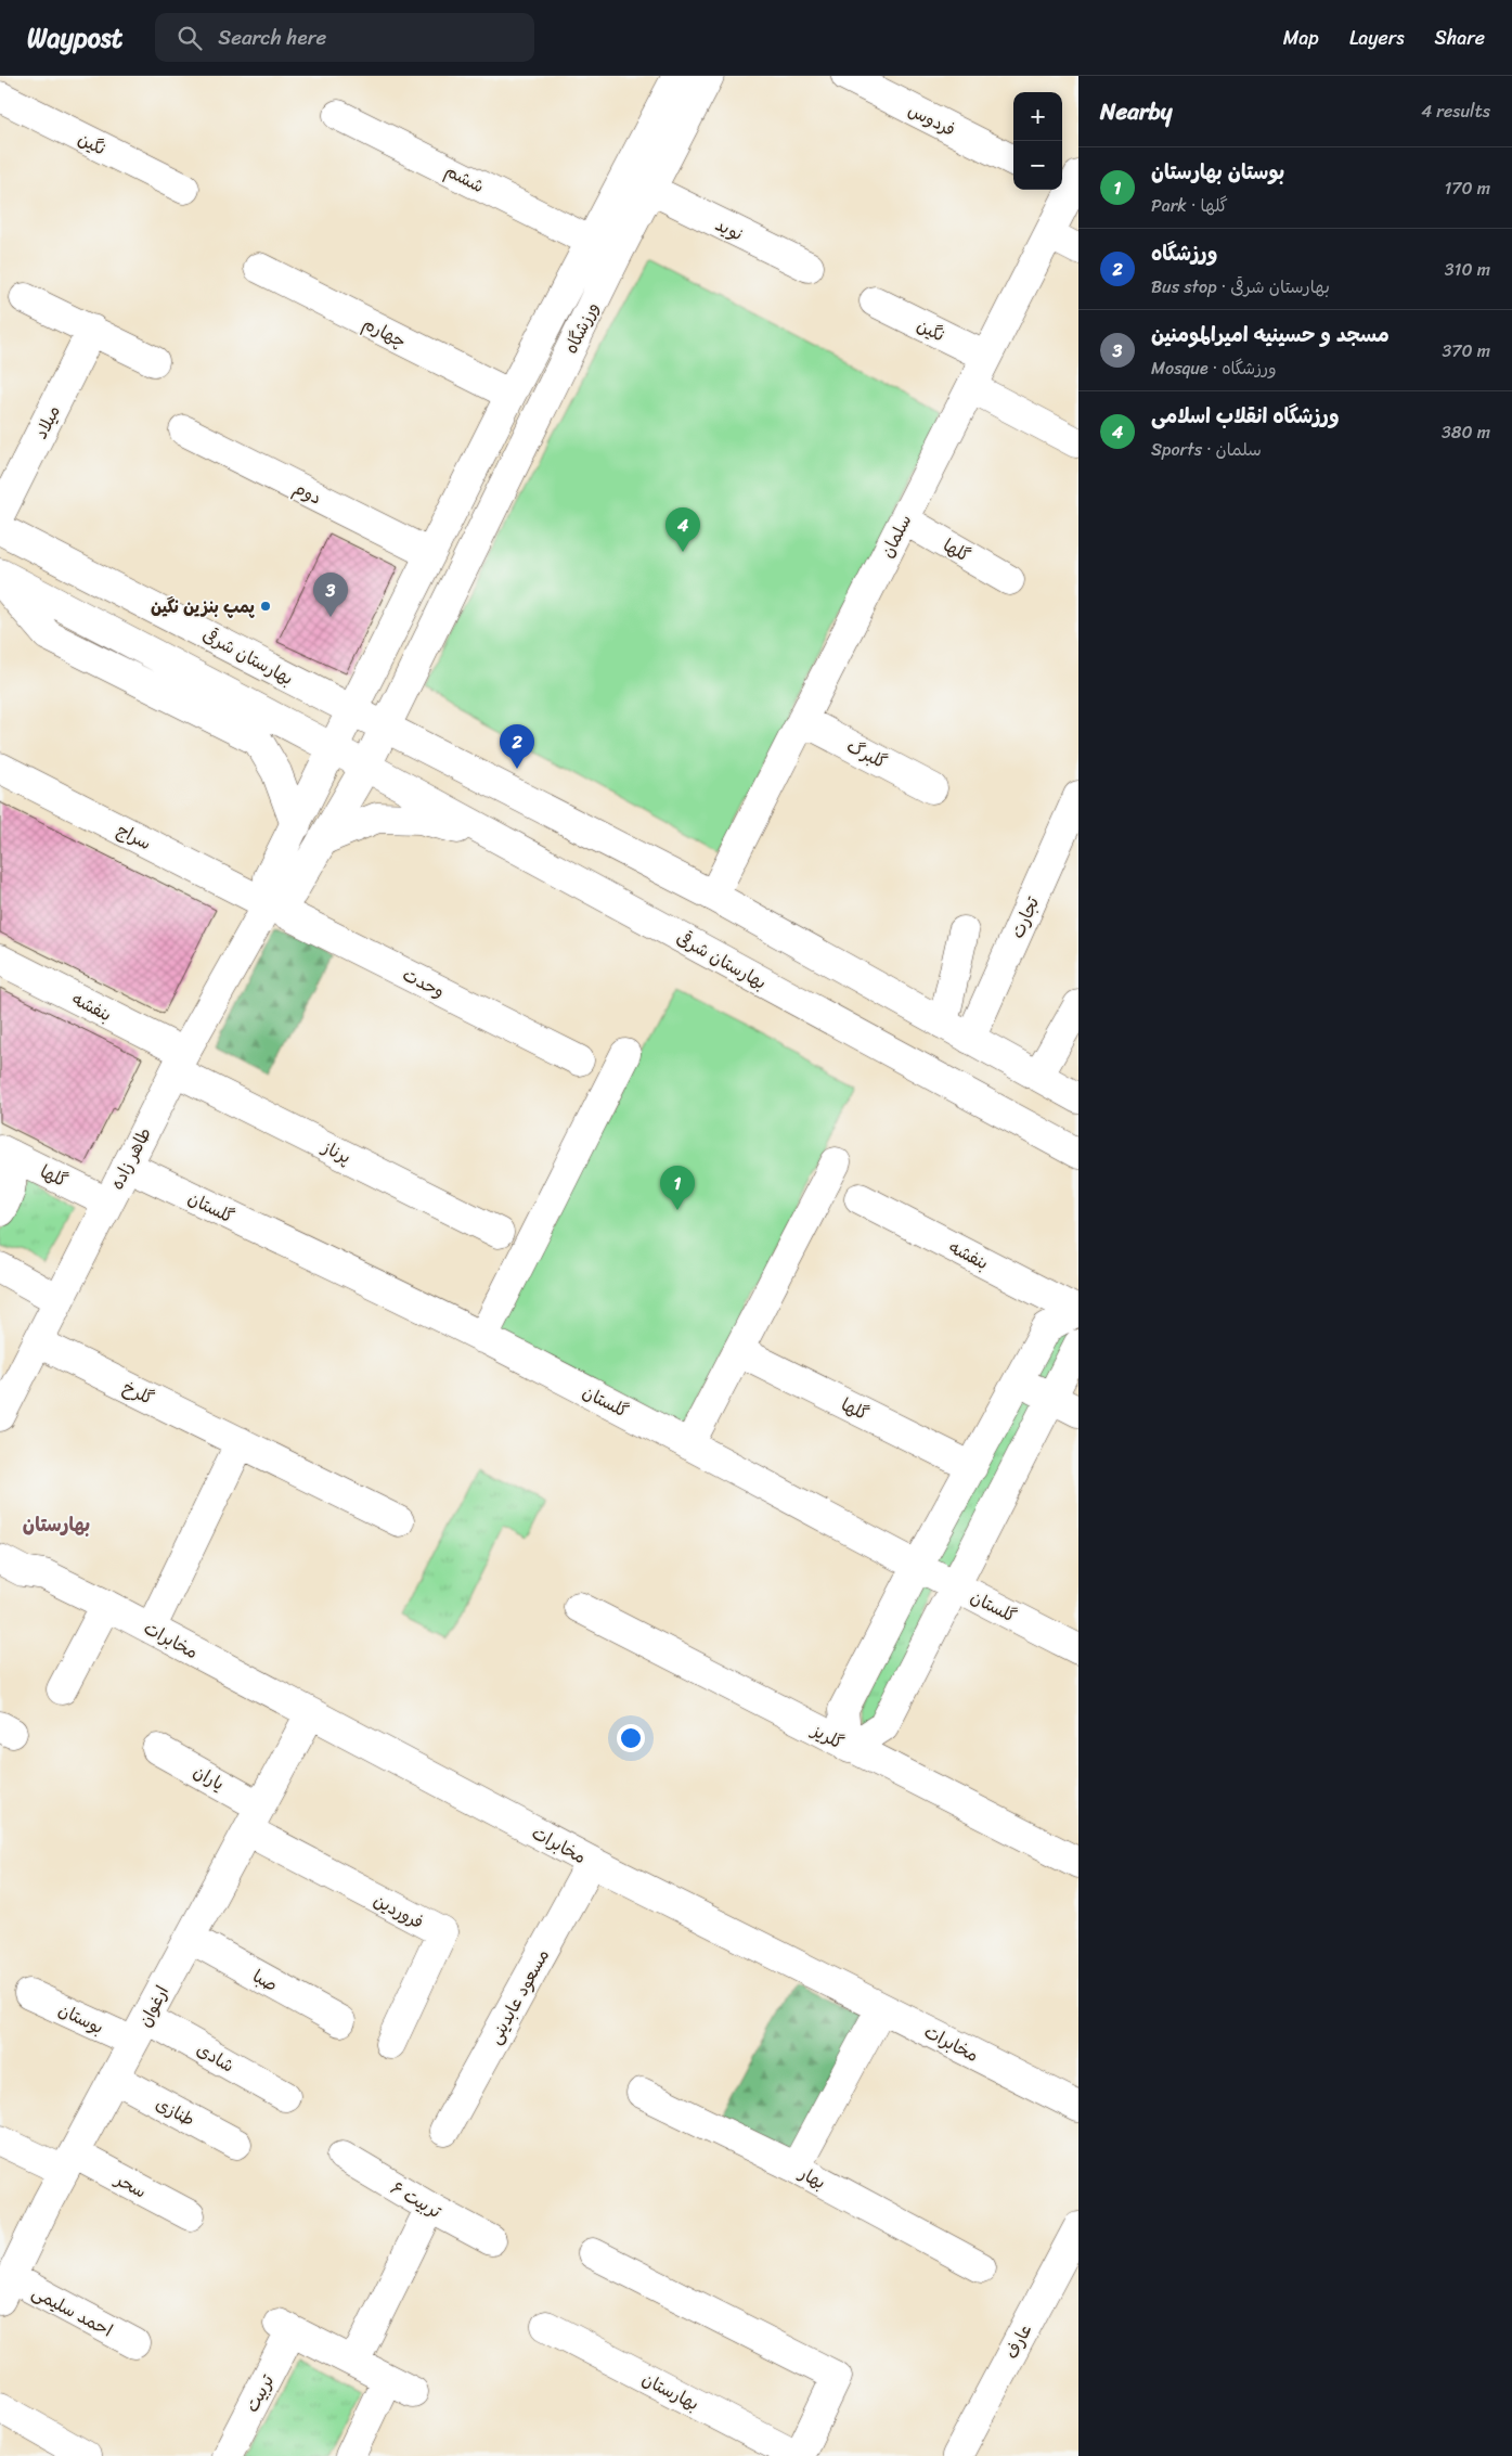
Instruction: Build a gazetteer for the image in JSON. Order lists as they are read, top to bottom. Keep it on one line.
{"streets":{"street":["فردوس","نگین","ششم","نوید","ورزشگاه","چهارم","میلاد","دوم","سلمان","گلها","بهارستان شرقی","گلبرگ","سراج","تجارت","وحدت","بنفشه","پرناز","طاهر زاده","گلستان","گلرخ","مخابرات","گلریز","یاران","فروردین","صبا","مسعود عابدینی","ارغوان","بوستان","شادی","طنازی","بهار","سحر","تربیت ۶","احمد سلیمی","عارف","بهارستان","تربیت"]},"crossings":[["نگین","سلمان"],["ششم","ورزشگاه"],["نوید","ورزشگاه"],["ورزشگاه","چهارم"],["ورزشگاه","دوم"],["ورزشگاه","بهارستان شرقی"],["ورزشگاه","طاهر زاده"],["سلمان","گلها"],["سلمان","گلبرگ"],["گلها","طاهر زاده"],["سراج","وحدت"],["سراج","طاهر زاده"],["وحدت","طاهر زاده"],["بنفشه","پرناز"],["بنفشه","طاهر زاده"],["پرناز","طاهر زاده"],["طاهر زاده","گلستان"],["طاهر زاده","گلرخ"],["مخابرات","مسعود عابدینی"],["مخابرات","ارغوان"],["یاران","فروردین"],["یاران","ارغوان"],["فروردین","ارغوان"],["صبا","ارغوان"],["ارغوان","بوستان"],["ارغوان","شادی"],["ارغوان","طنازی"],["ارغوان","سحر"],["ارغوان","احمد سلیمی"],["بوستان","شادی"]],"districts":["بهارستان"],"places":["پمپ بنزین نگین"],"page":{"header":"Waypost","search":"Search here","nav":["Map","Layers","Share"],"heading":["Nearby","4 results"],"map_buttons":["+","−"],"list":[{"mark":"1","name":"بوستان بهارستان","note":"Park · گلها","value":"170 m"},{"mark":"2","name":"ورزشگاه","note":"Bus stop · بهارستان شرقی","value":"310 m"},{"mark":"3","name":"مسجد و حسینیه امیرالمومنین","note":"Mosque · ورزشگاه","value":"370 m"},{"mark":"4","name":"ورزشگاه انقلاب اسلامی","note":"Sports · سلمان","value":"380 m"}],"pins":["4","3","2","1"]}}
